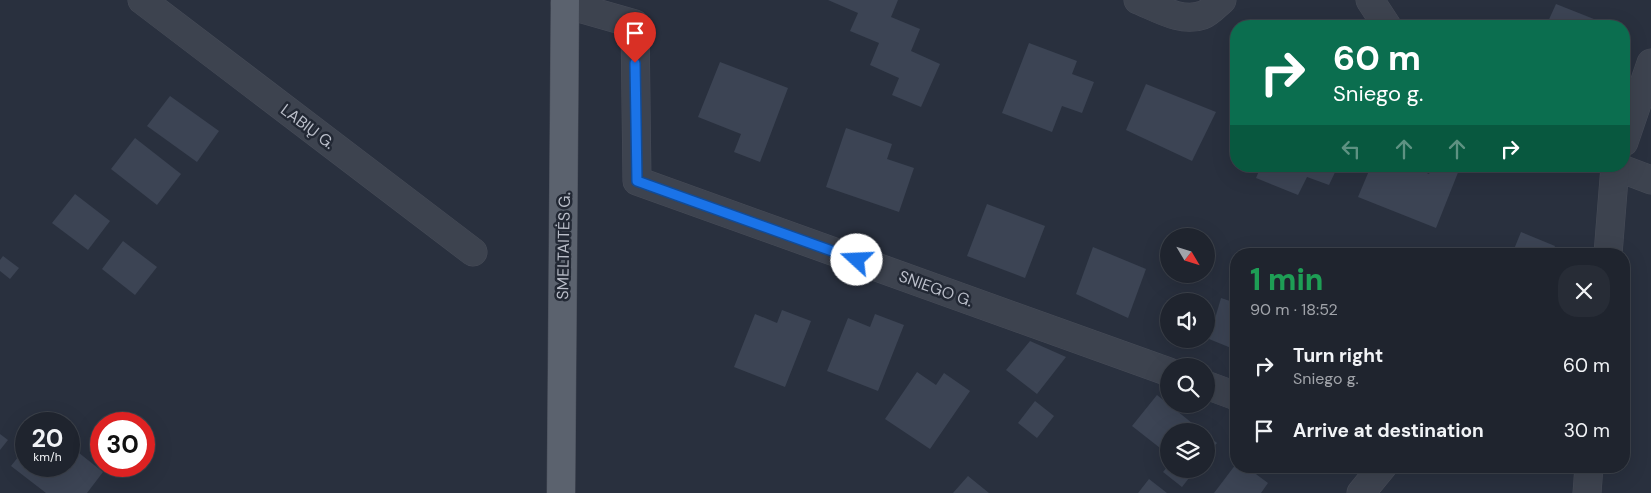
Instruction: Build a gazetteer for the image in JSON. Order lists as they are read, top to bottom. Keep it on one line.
{"streets":{"main road":["SMELTAITĖS G."],"street":["LABIŲ G.","SNIEGO G."]},"crossings":[["SMELTAITĖS G.","SNIEGO G."]],"north":"bottom right","page":{"turn":["60 m","Sniego g."],"heading":["1 min","90 m · 18:52"],"list":[{"name":"Turn right","note":"Sniego g.","value":"60 m"},{"name":"Arrive at destination","value":"30 m"}],"speed":"20 km/h","limit":"30"}}
